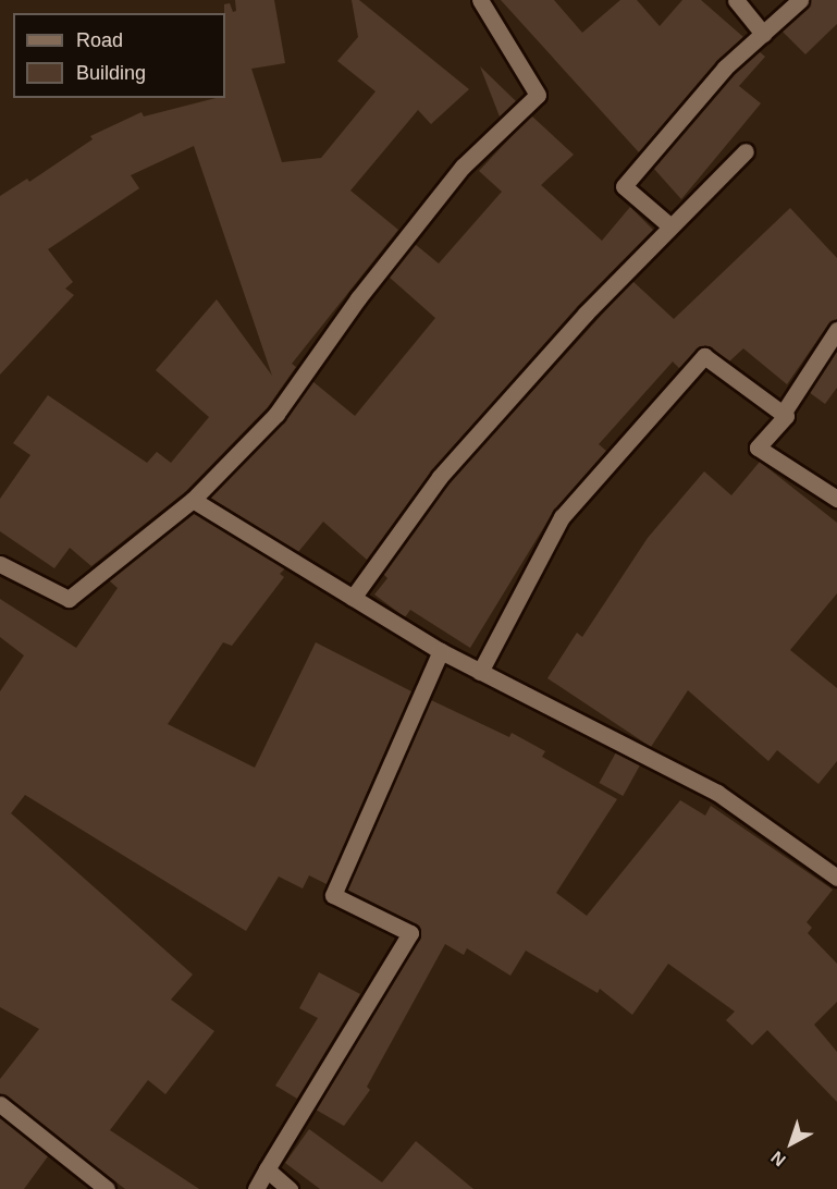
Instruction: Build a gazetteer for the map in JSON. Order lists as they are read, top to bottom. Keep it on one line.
{"legend":["Road","Building"],"north":"bottom left"}
